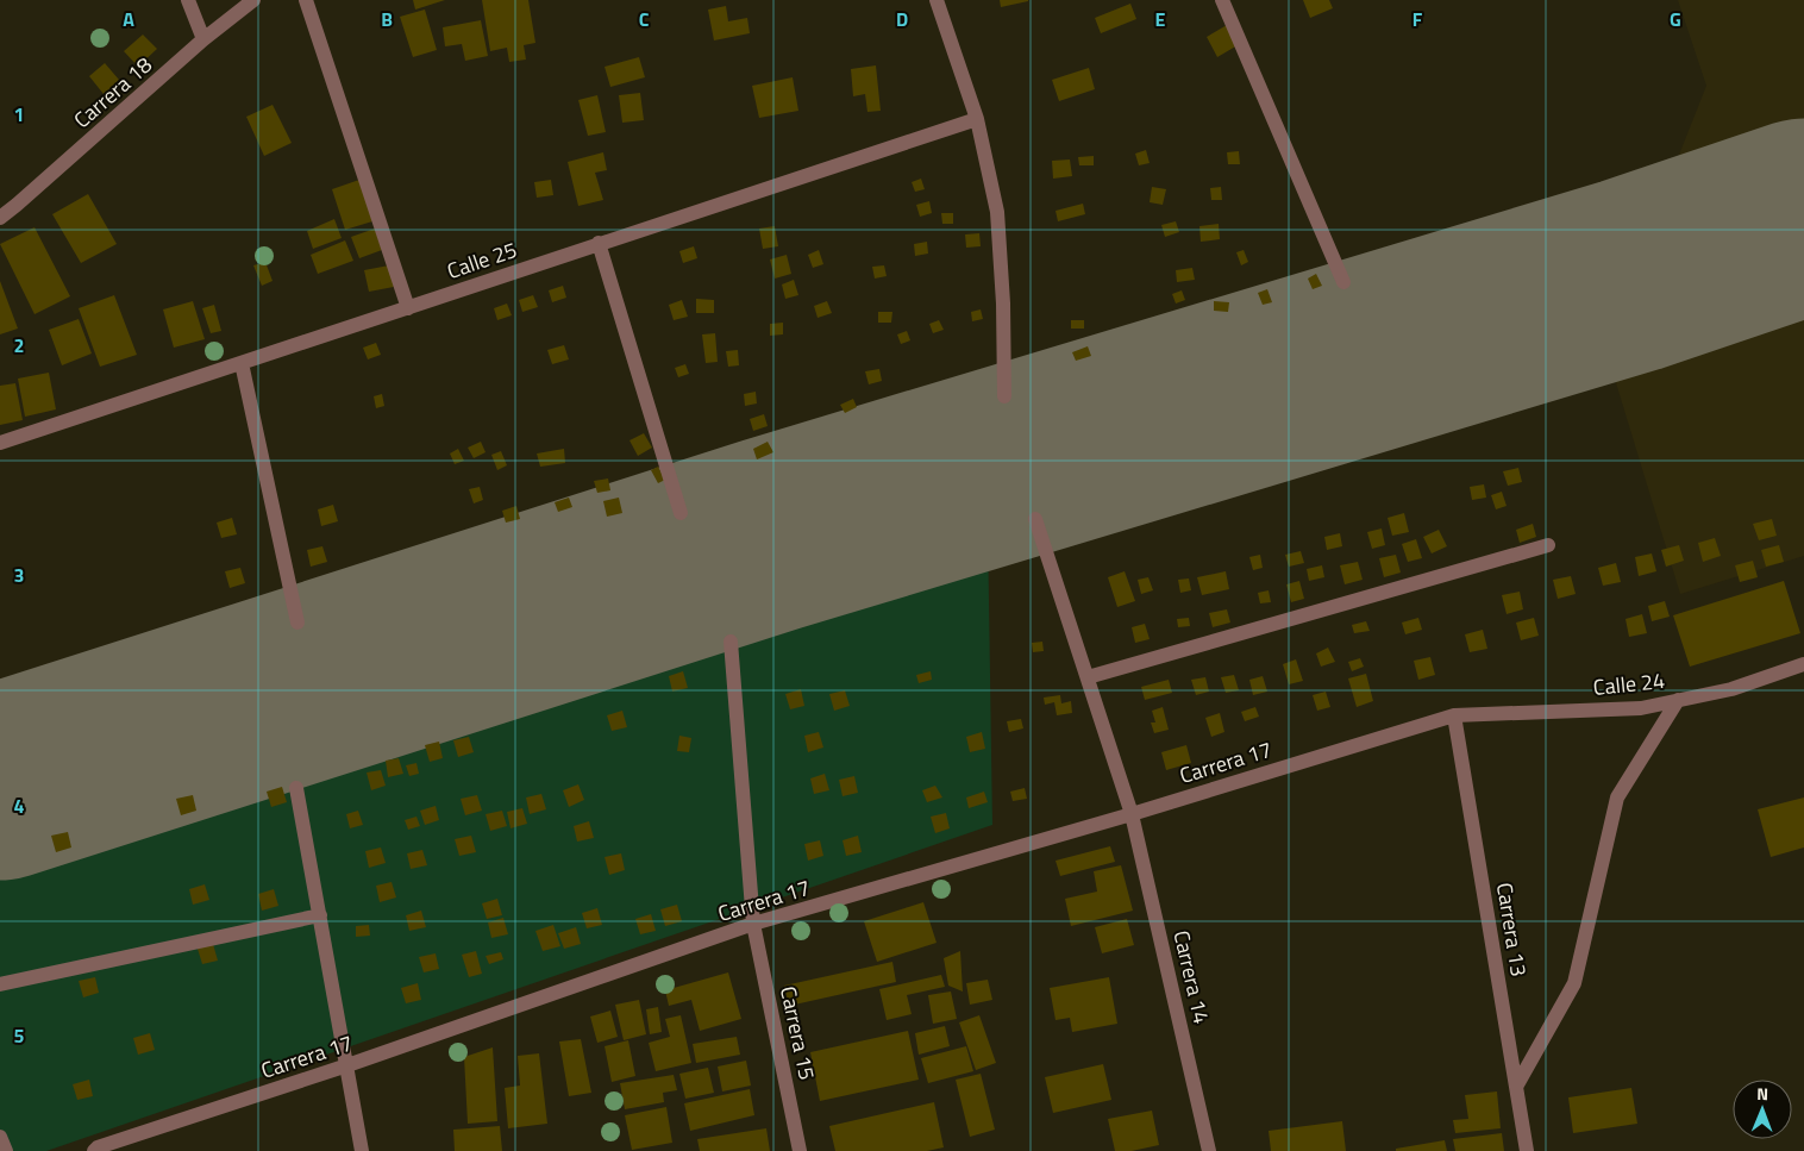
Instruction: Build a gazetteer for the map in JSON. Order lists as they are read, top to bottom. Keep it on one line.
{"streets":{"street":["Carrera 18","Calle 25","Calle 24","Carrera 17","Carrera 13","Carrera 14","Carrera 15"]},"crossings":[["Calle 24","Carrera 17"],["Calle 24","Carrera 13"],["Carrera 17","Carrera 13"],["Carrera 17","Carrera 14"],["Carrera 17","Carrera 15"]],"north":"top","grid":{"columns":["A","B","C","D","E","F","G"],"rows":["1","2","3","4","5"]}}
